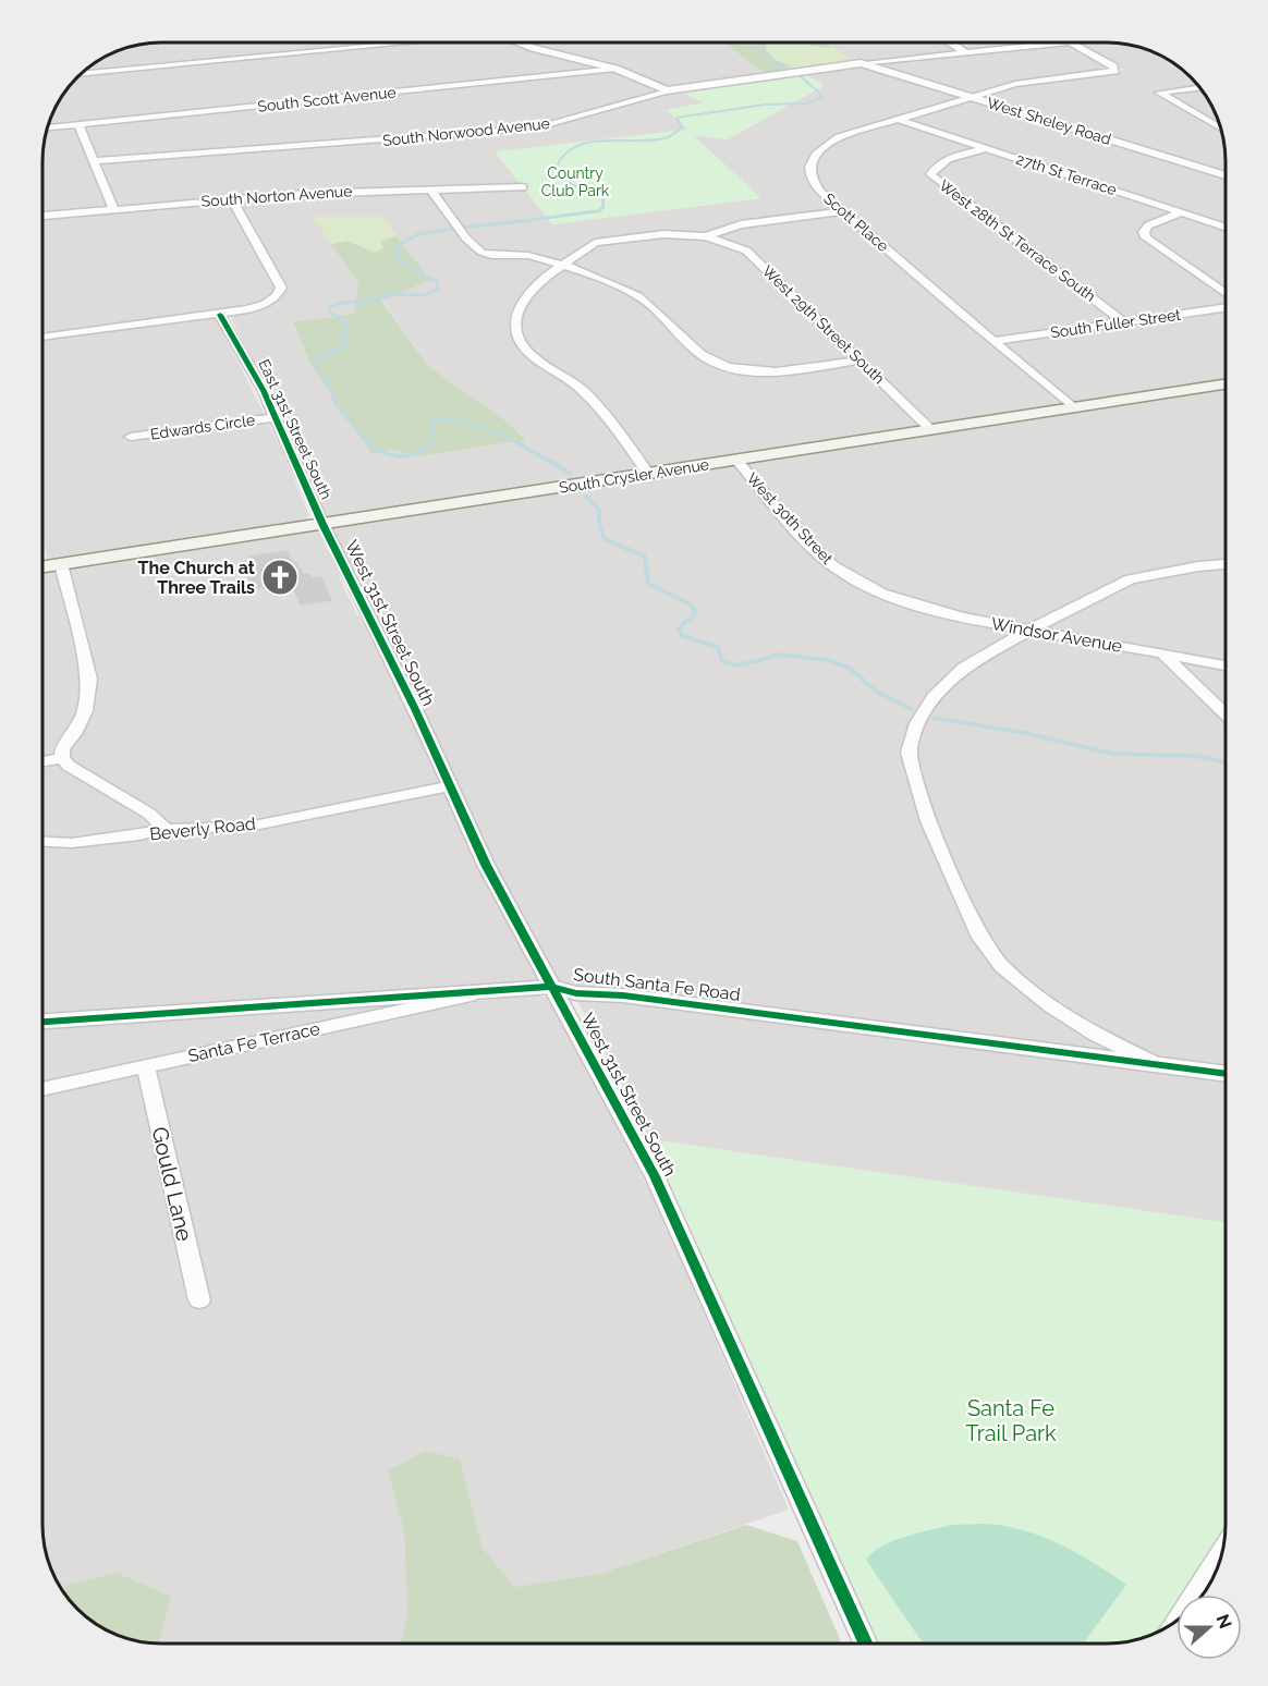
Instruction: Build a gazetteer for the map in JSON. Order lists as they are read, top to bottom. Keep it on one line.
{"streets":{"main road":["South Crysler Avenue"],"street":["South Scott Avenue","West Sheley Road","South Norwood Avenue","27th St Terrace","South Norton Avenue","Scott Place","West 28th St Terrace South","South Fuller Street","West 29th Street South","Edwards Circle","East 31st Street South","West 30th Street","West 31st Street South","Windsor Avenue","Beverly Road","South Santa Fe Road","Santa Fe Terrace","Gould Lane"]},"crossings":[["West Sheley Road","South Norwood Avenue"],["West Sheley Road","Scott Place"],["South Norwood Avenue","Scott Place"],["27th St Terrace","Scott Place"],["27th St Terrace","West 28th St Terrace South"],["Scott Place","South Fuller Street"],["Scott Place","South Crysler Avenue"],["West 28th St Terrace South","South Fuller Street"],["West 29th Street South","South Crysler Avenue"],["Edwards Circle","East 31st Street South"],["East 31st Street South","South Crysler Avenue"],["East 31st Street South","West 31st Street South"],["South Crysler Avenue","West 30th Street"],["South Crysler Avenue","West 31st Street South"],["West 30th Street","Windsor Avenue"],["West 31st Street South","Beverly Road"],["West 31st Street South","South Santa Fe Road"],["South Santa Fe Road","Santa Fe Terrace"],["Santa Fe Terrace","Gould Lane"]],"parks":["Country Club Park","Santa Fe Trail Park"],"places":{"church":["The Church at Three Trails"]},"north":"right"}
